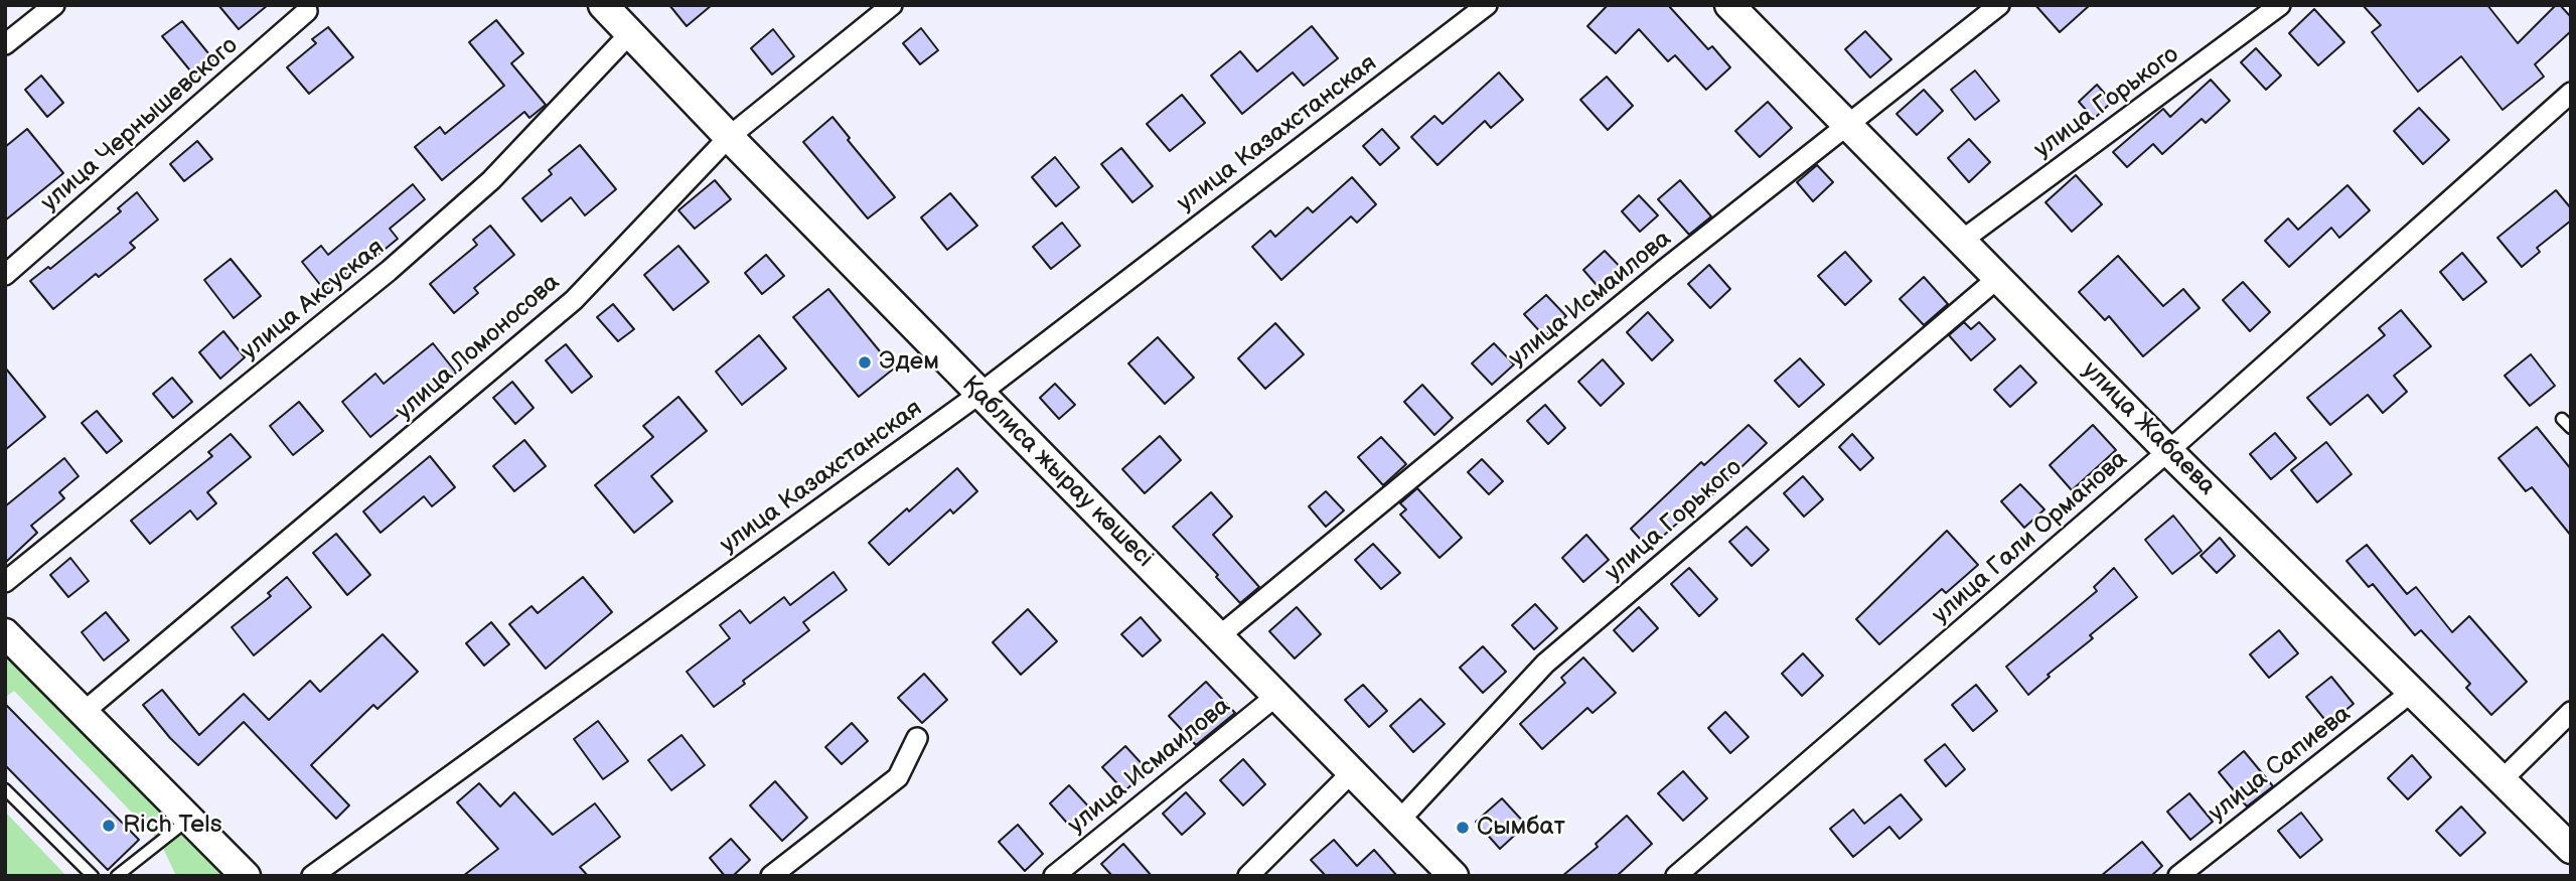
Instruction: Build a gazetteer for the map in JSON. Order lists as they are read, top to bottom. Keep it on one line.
{"streets":{"street":["улица Горького","улица Чернышевского","улица Казахстанская","улица Исмаилова","улица Аксуская","улица Ломоносова","улица Жабаева","Қаблиса жырау көшесі","улица Гали Орманова","улица Сапиева"]},"crossings":[["улица Горького","улица Жабаева"],["улица Горького","Қаблиса жырау көшесі"],["улица Казахстанская","Қаблиса жырау көшесі"],["улица Исмаилова","улица Жабаева"],["улица Исмаилова","Қаблиса жырау көшесі"],["улица Аксуская","Қаблиса жырау көшесі"],["улица Ломоносова","Қаблиса жырау көшесі"],["улица Жабаева","улица Гали Орманова"],["улица Жабаева","улица Сапиева"]],"places":["Эдем","Rich Tels","Сымбат"]}
